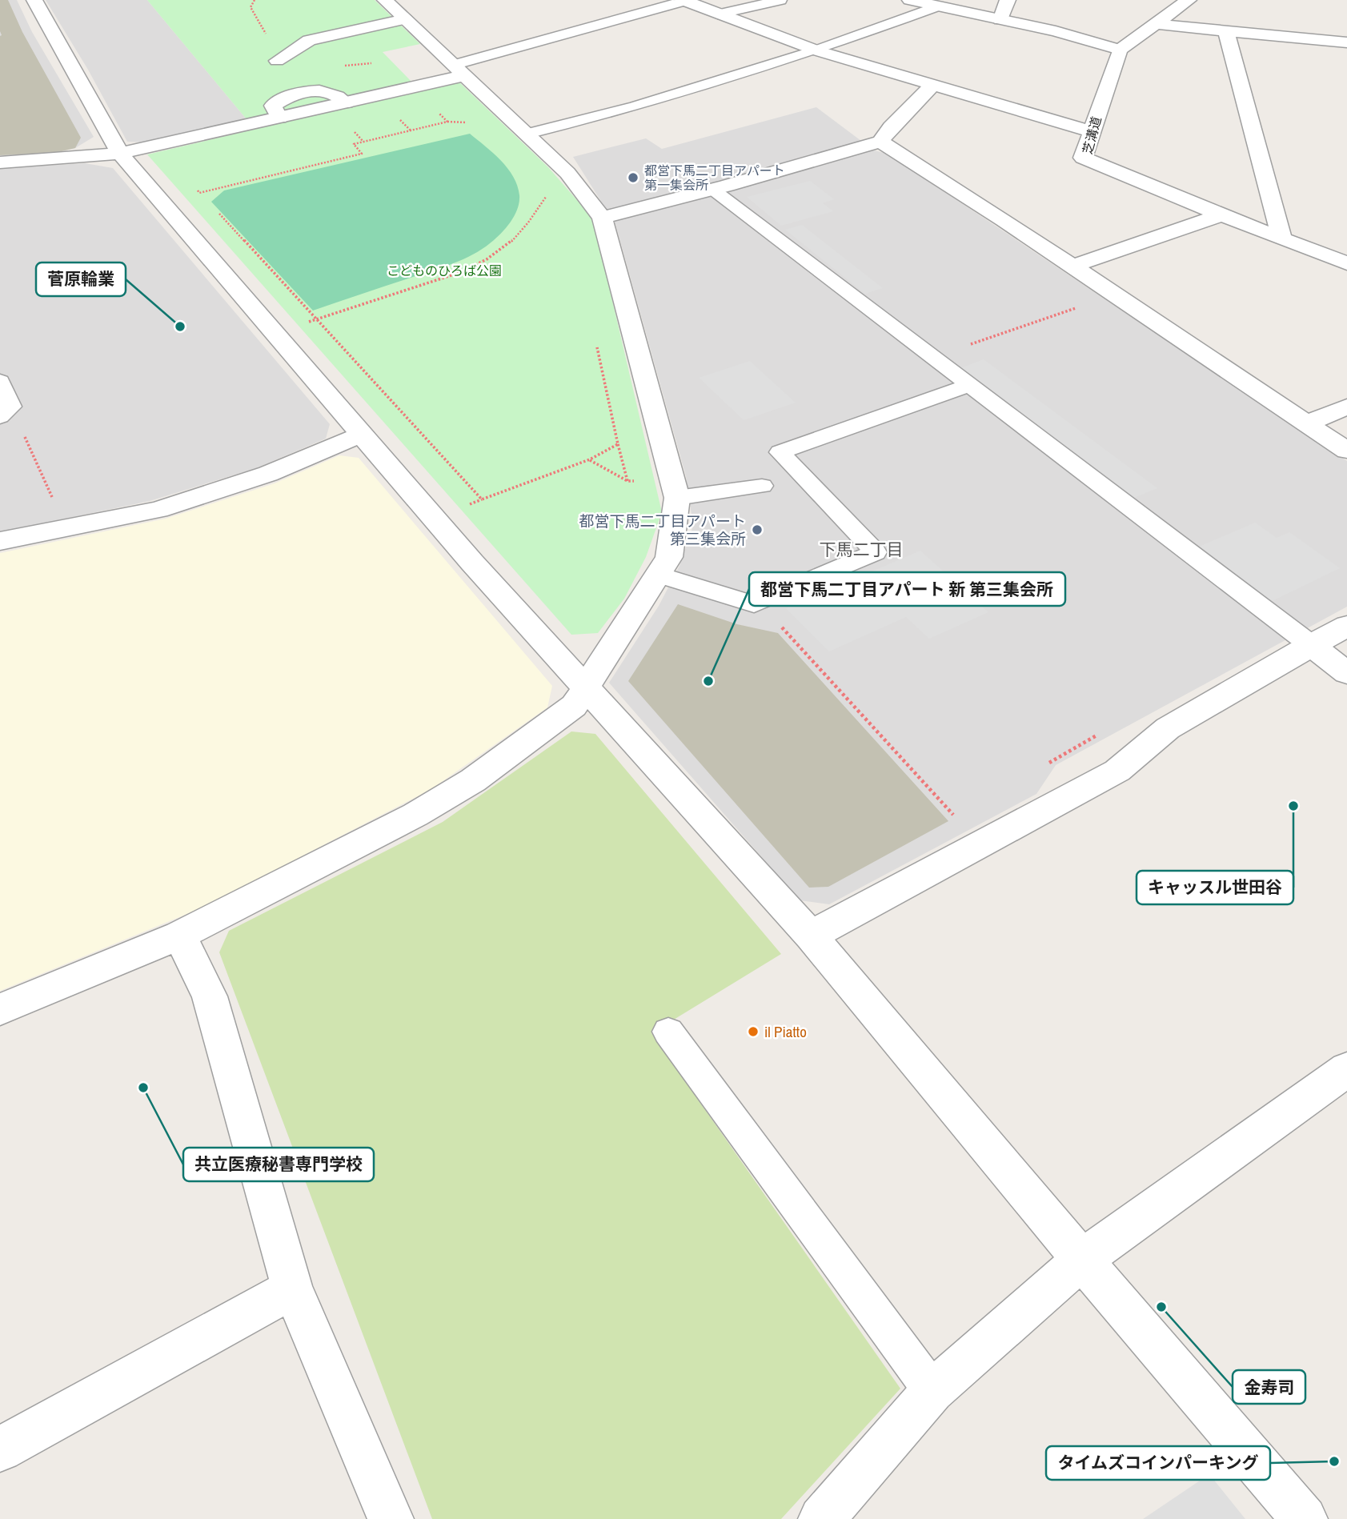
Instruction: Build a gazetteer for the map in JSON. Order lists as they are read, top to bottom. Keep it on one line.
{"streets":{"street":["芝溝道"]},"districts":["下馬二丁目"],"parks":["こどものひろば公園"],"places":["都営下馬二丁目アパート 第一集会所","菅原輪業","都営下馬二丁目アパート 第三集会所","都営下馬二丁目アパート 新 第三集会所","キャッスル世田谷","il Piatto","共立医療秘書専門学校","金寿司","タイムズコインパーキング"]}
